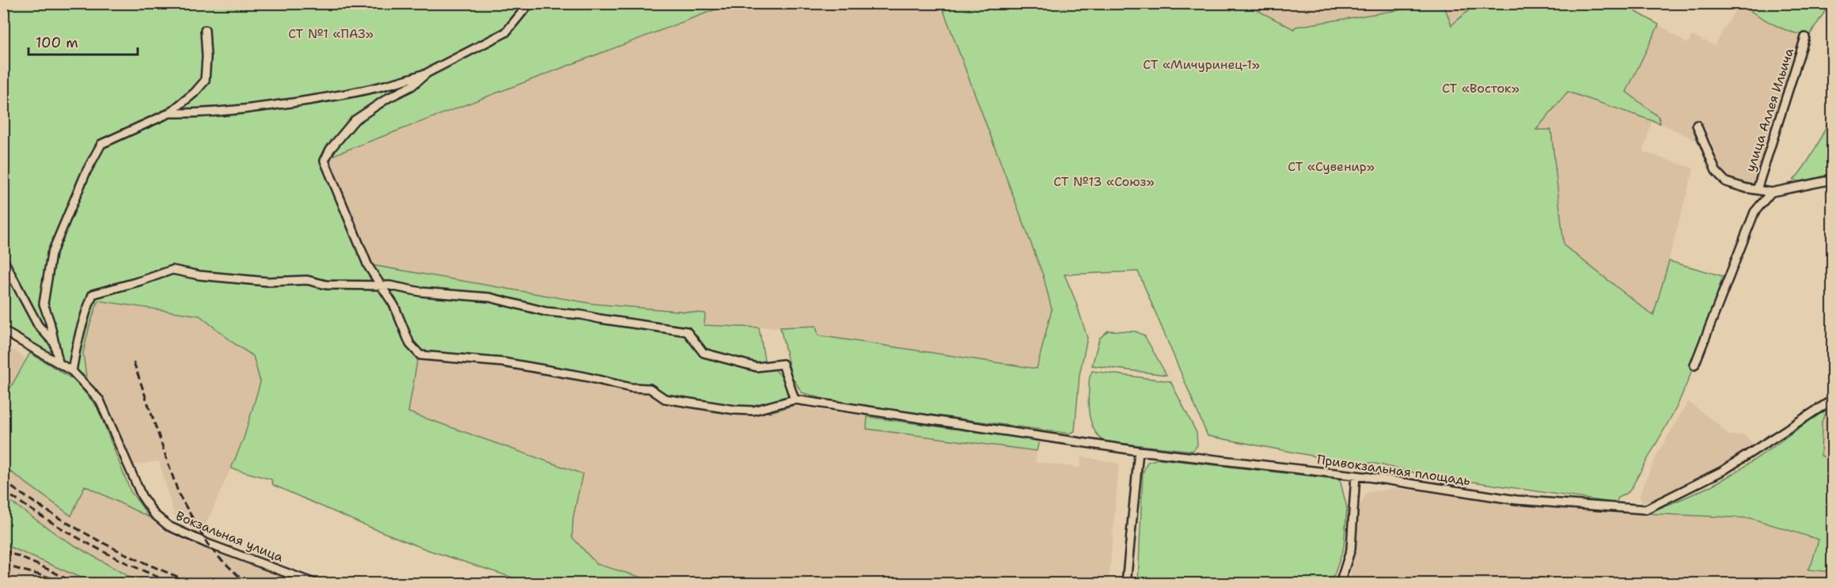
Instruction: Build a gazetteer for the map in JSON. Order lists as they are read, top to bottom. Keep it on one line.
{"streets":{"street":["улица Аллея Ильича","Привокзальная площадь","Вокзальная улица"]},"parks":["СТ №1 «ПАЗ»","СТ «Мичуринец-1»","СТ «Восток»","СТ «Сувенир»","СТ №13 «Союз»"],"scale_bar":"100 m"}
